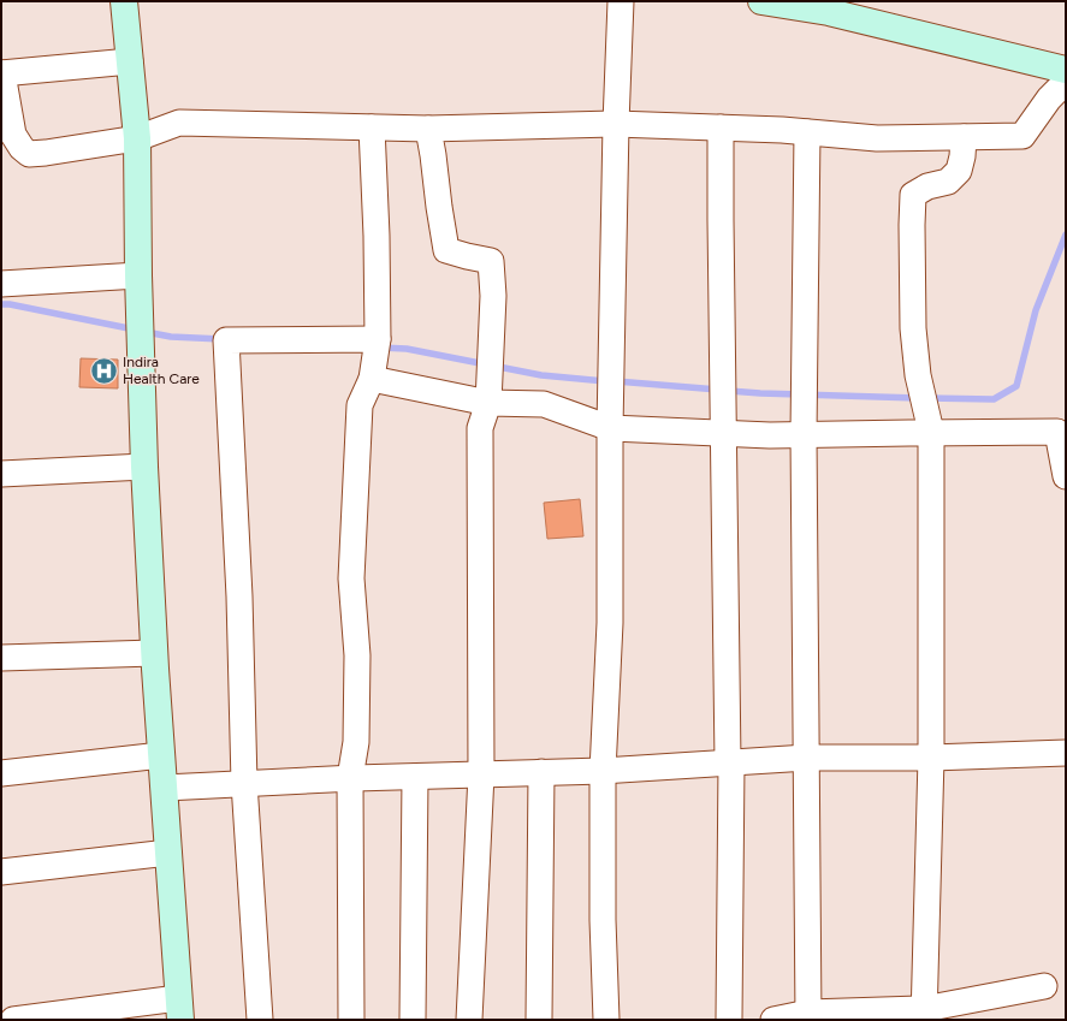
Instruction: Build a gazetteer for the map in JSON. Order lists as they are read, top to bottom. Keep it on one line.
{"places":{"hospital":["Indira Health Care"]}}
